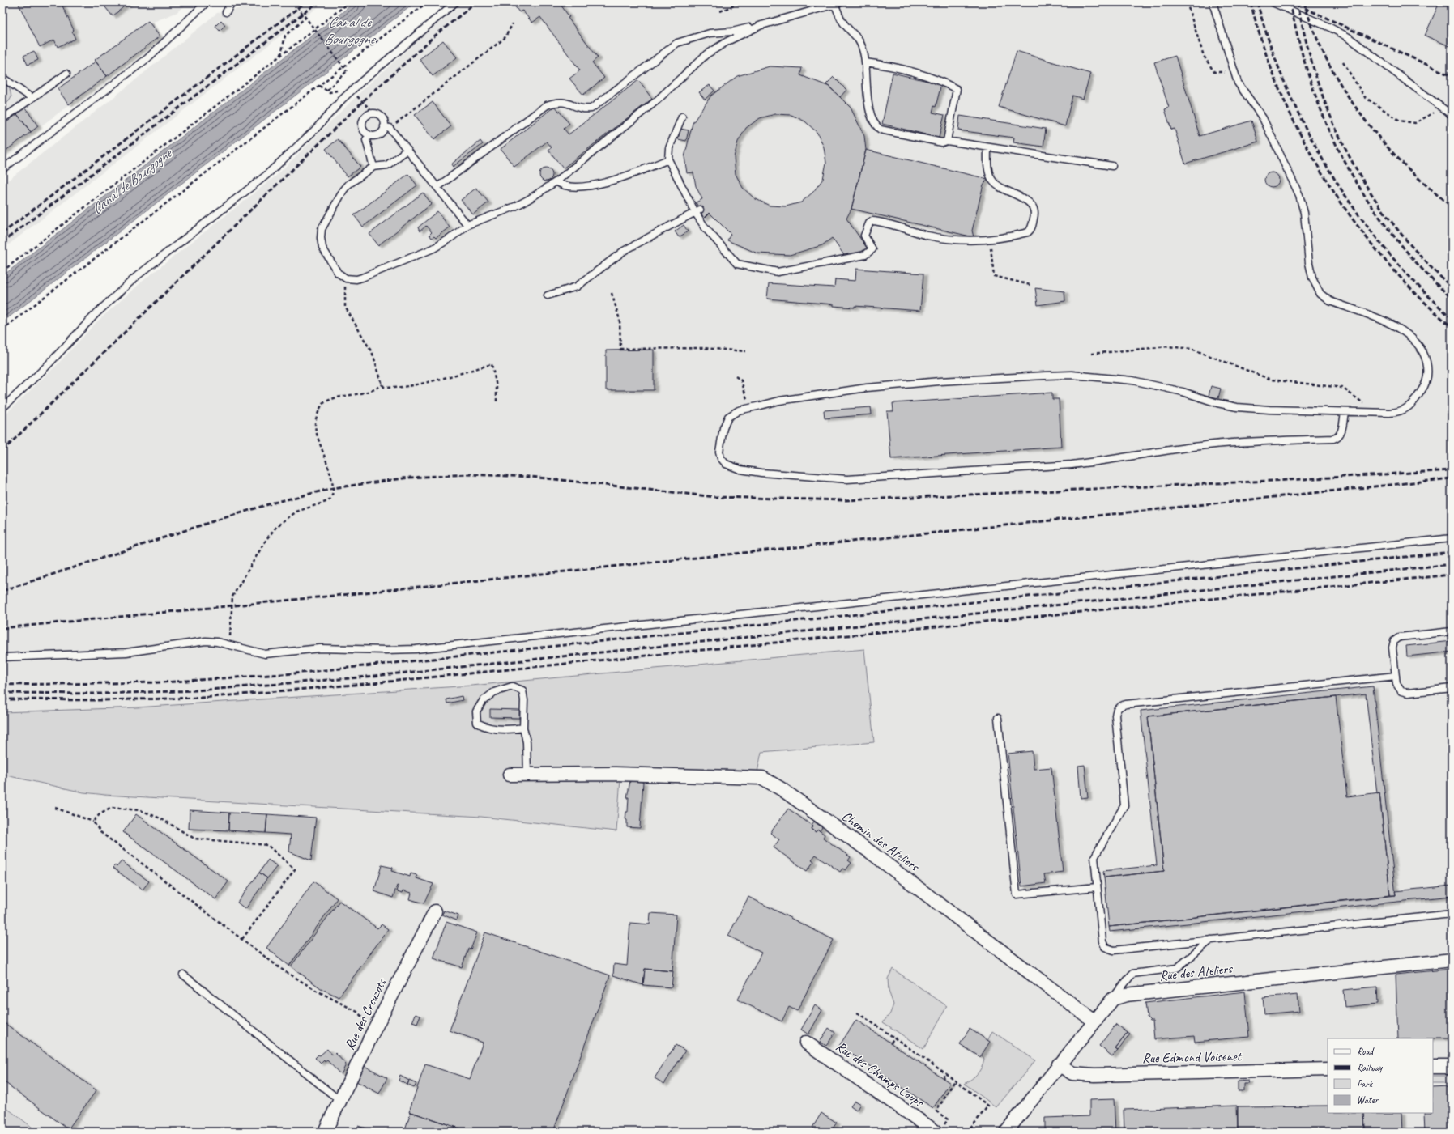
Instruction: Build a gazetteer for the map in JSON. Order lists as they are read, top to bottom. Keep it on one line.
{"streets":{"street":["Chemin des Ateliers","Rue des Ateliers","Rue des Creuzots","Rue Edmond Voisenet","Rue des Champs Loups"]},"water":["Canal de Bourgogne"],"legend":["Road","Railway","Park","Water"]}
